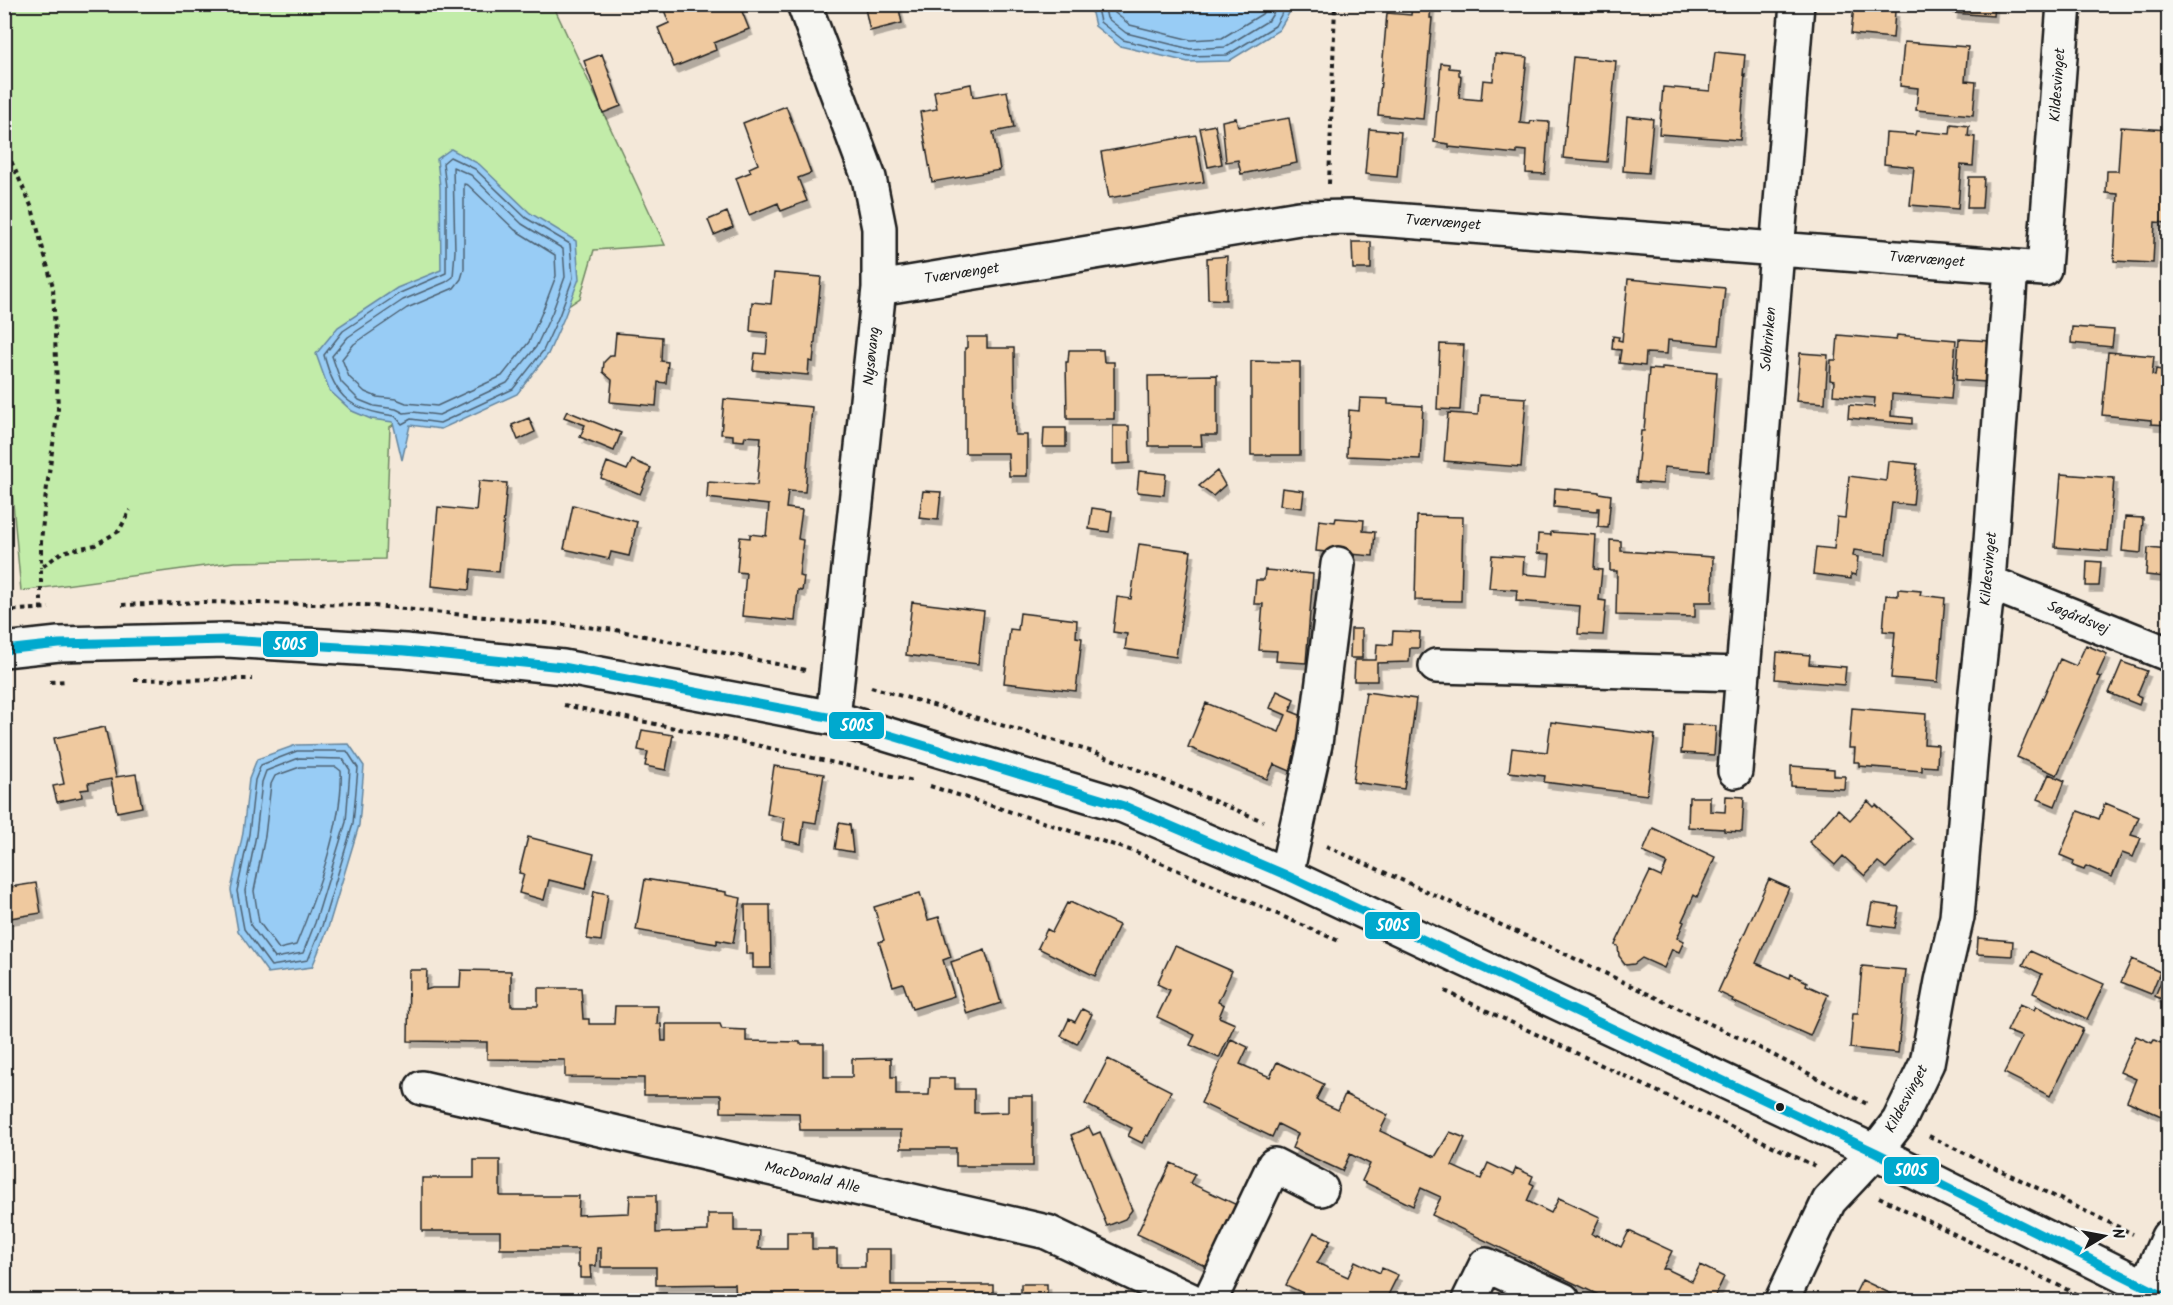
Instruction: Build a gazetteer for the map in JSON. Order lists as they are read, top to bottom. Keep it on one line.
{"streets":{"street":["Kildesvinget","Tværvænget","Solbrinken","Nysøvang","Søgårdsvej","MacDonald Alle"]},"crossings":[["Kildesvinget","Tværvænget"],["Kildesvinget","Søgårdsvej"],["Tværvænget","Solbrinken"],["Tværvænget","Nysøvang"]],"lines":["transit line 500S"],"north":"right"}
